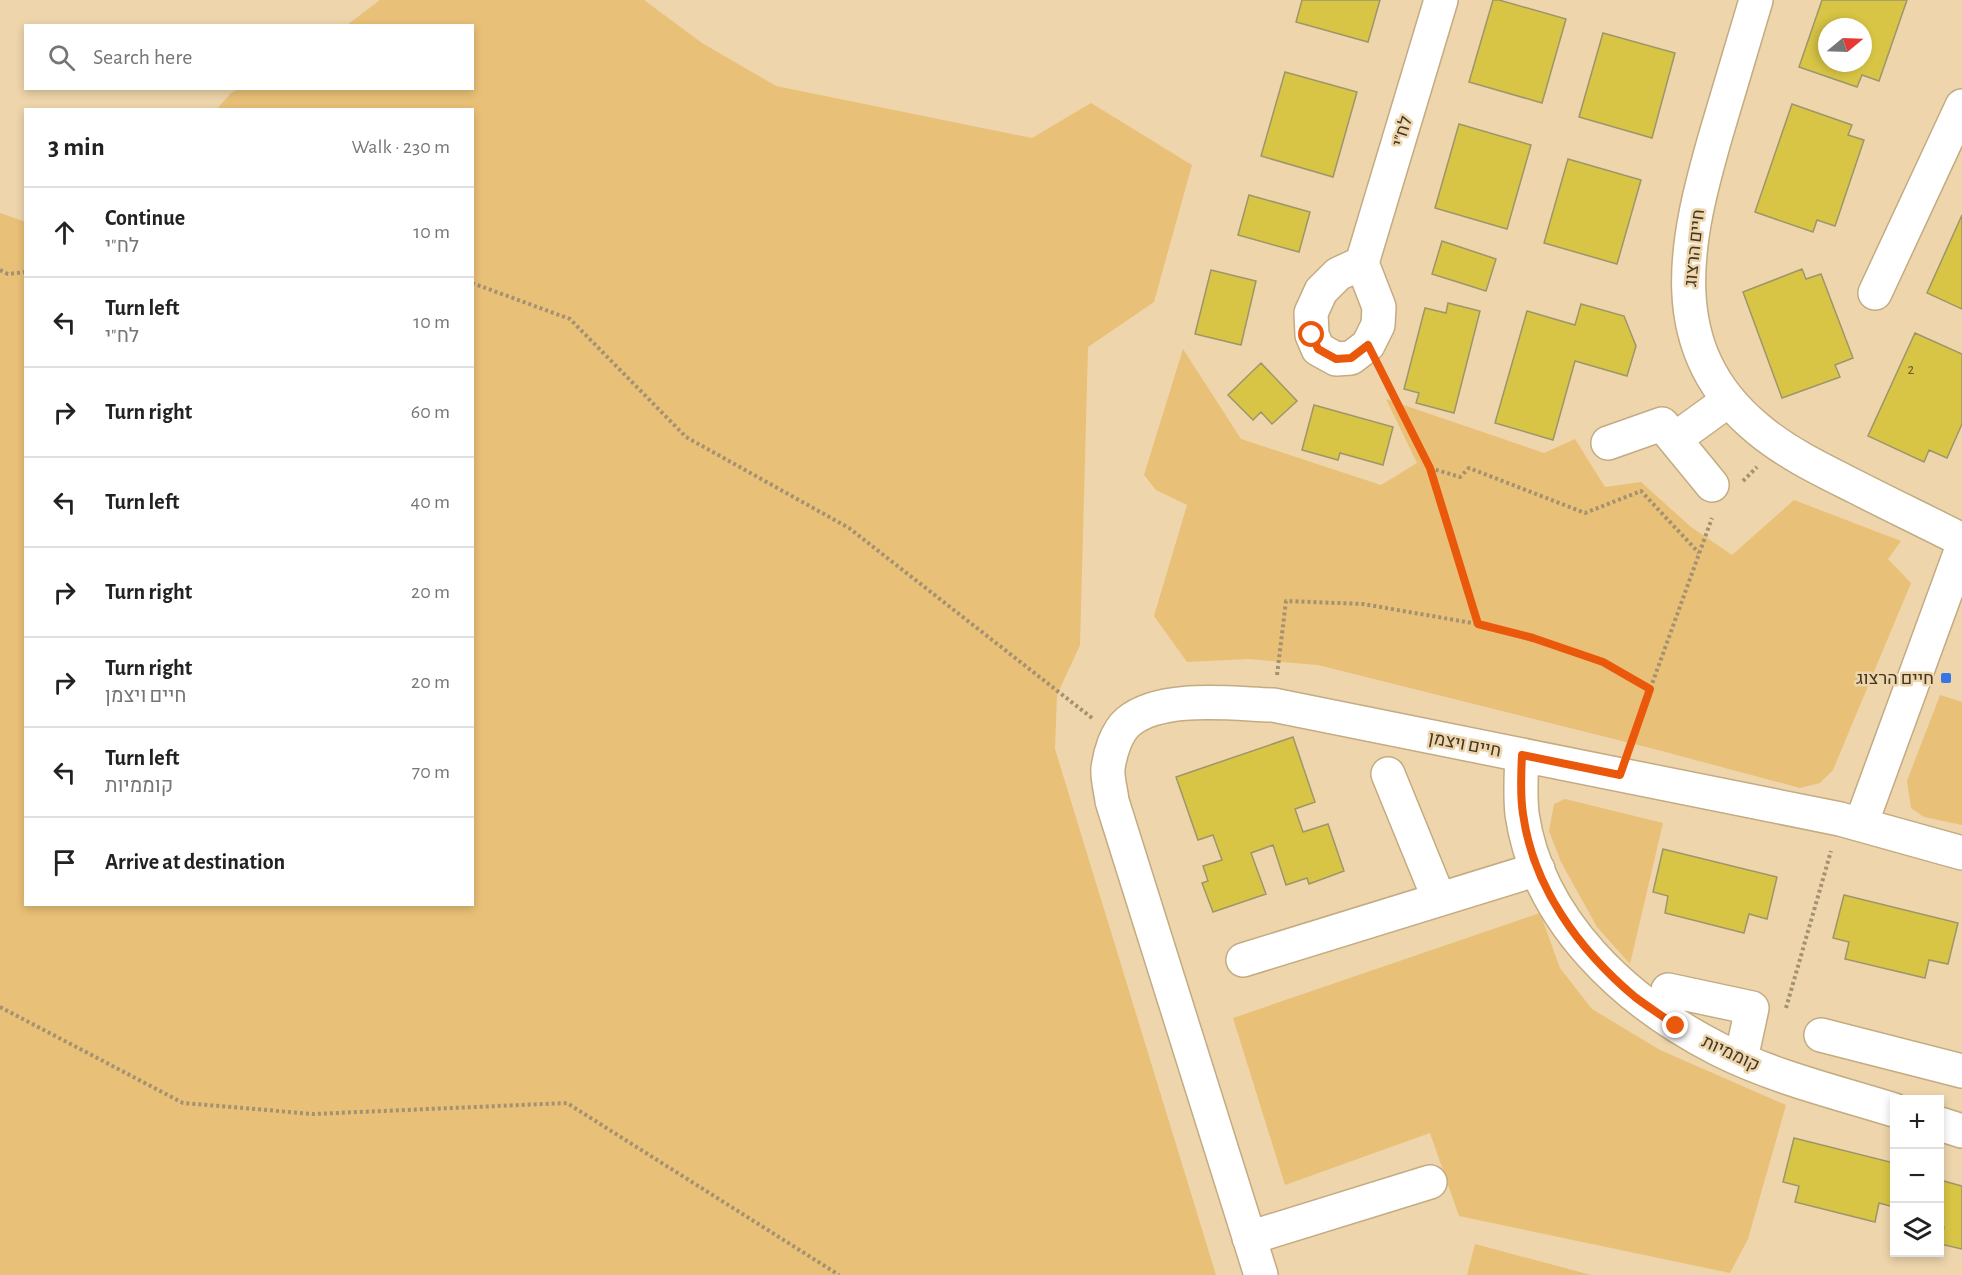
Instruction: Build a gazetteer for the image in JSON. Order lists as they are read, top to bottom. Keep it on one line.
{"streets":{"street":["לח\"י","חיים הרצוג","חיים ויצמן","קוממיות"]},"crossings":[["חיים ויצמן","קוממיות"]],"places":{"transit":["חיים הרצוג"]},"house_numbers":["2"],"north":"right","page":{"search":"Search here","heading":["3 min","Walk · 230 m"],"list":[["Continue","לח\"י","10 m"],["Turn left","לח\"י","10 m"],["Turn right","60 m"],["Turn left","40 m"],["Turn right","20 m"],["Turn right","חיים ויצמן","20 m"],["Turn left","קוממיות","70 m"],"Arrive at destination"],"map_buttons":["+","−"]}}
